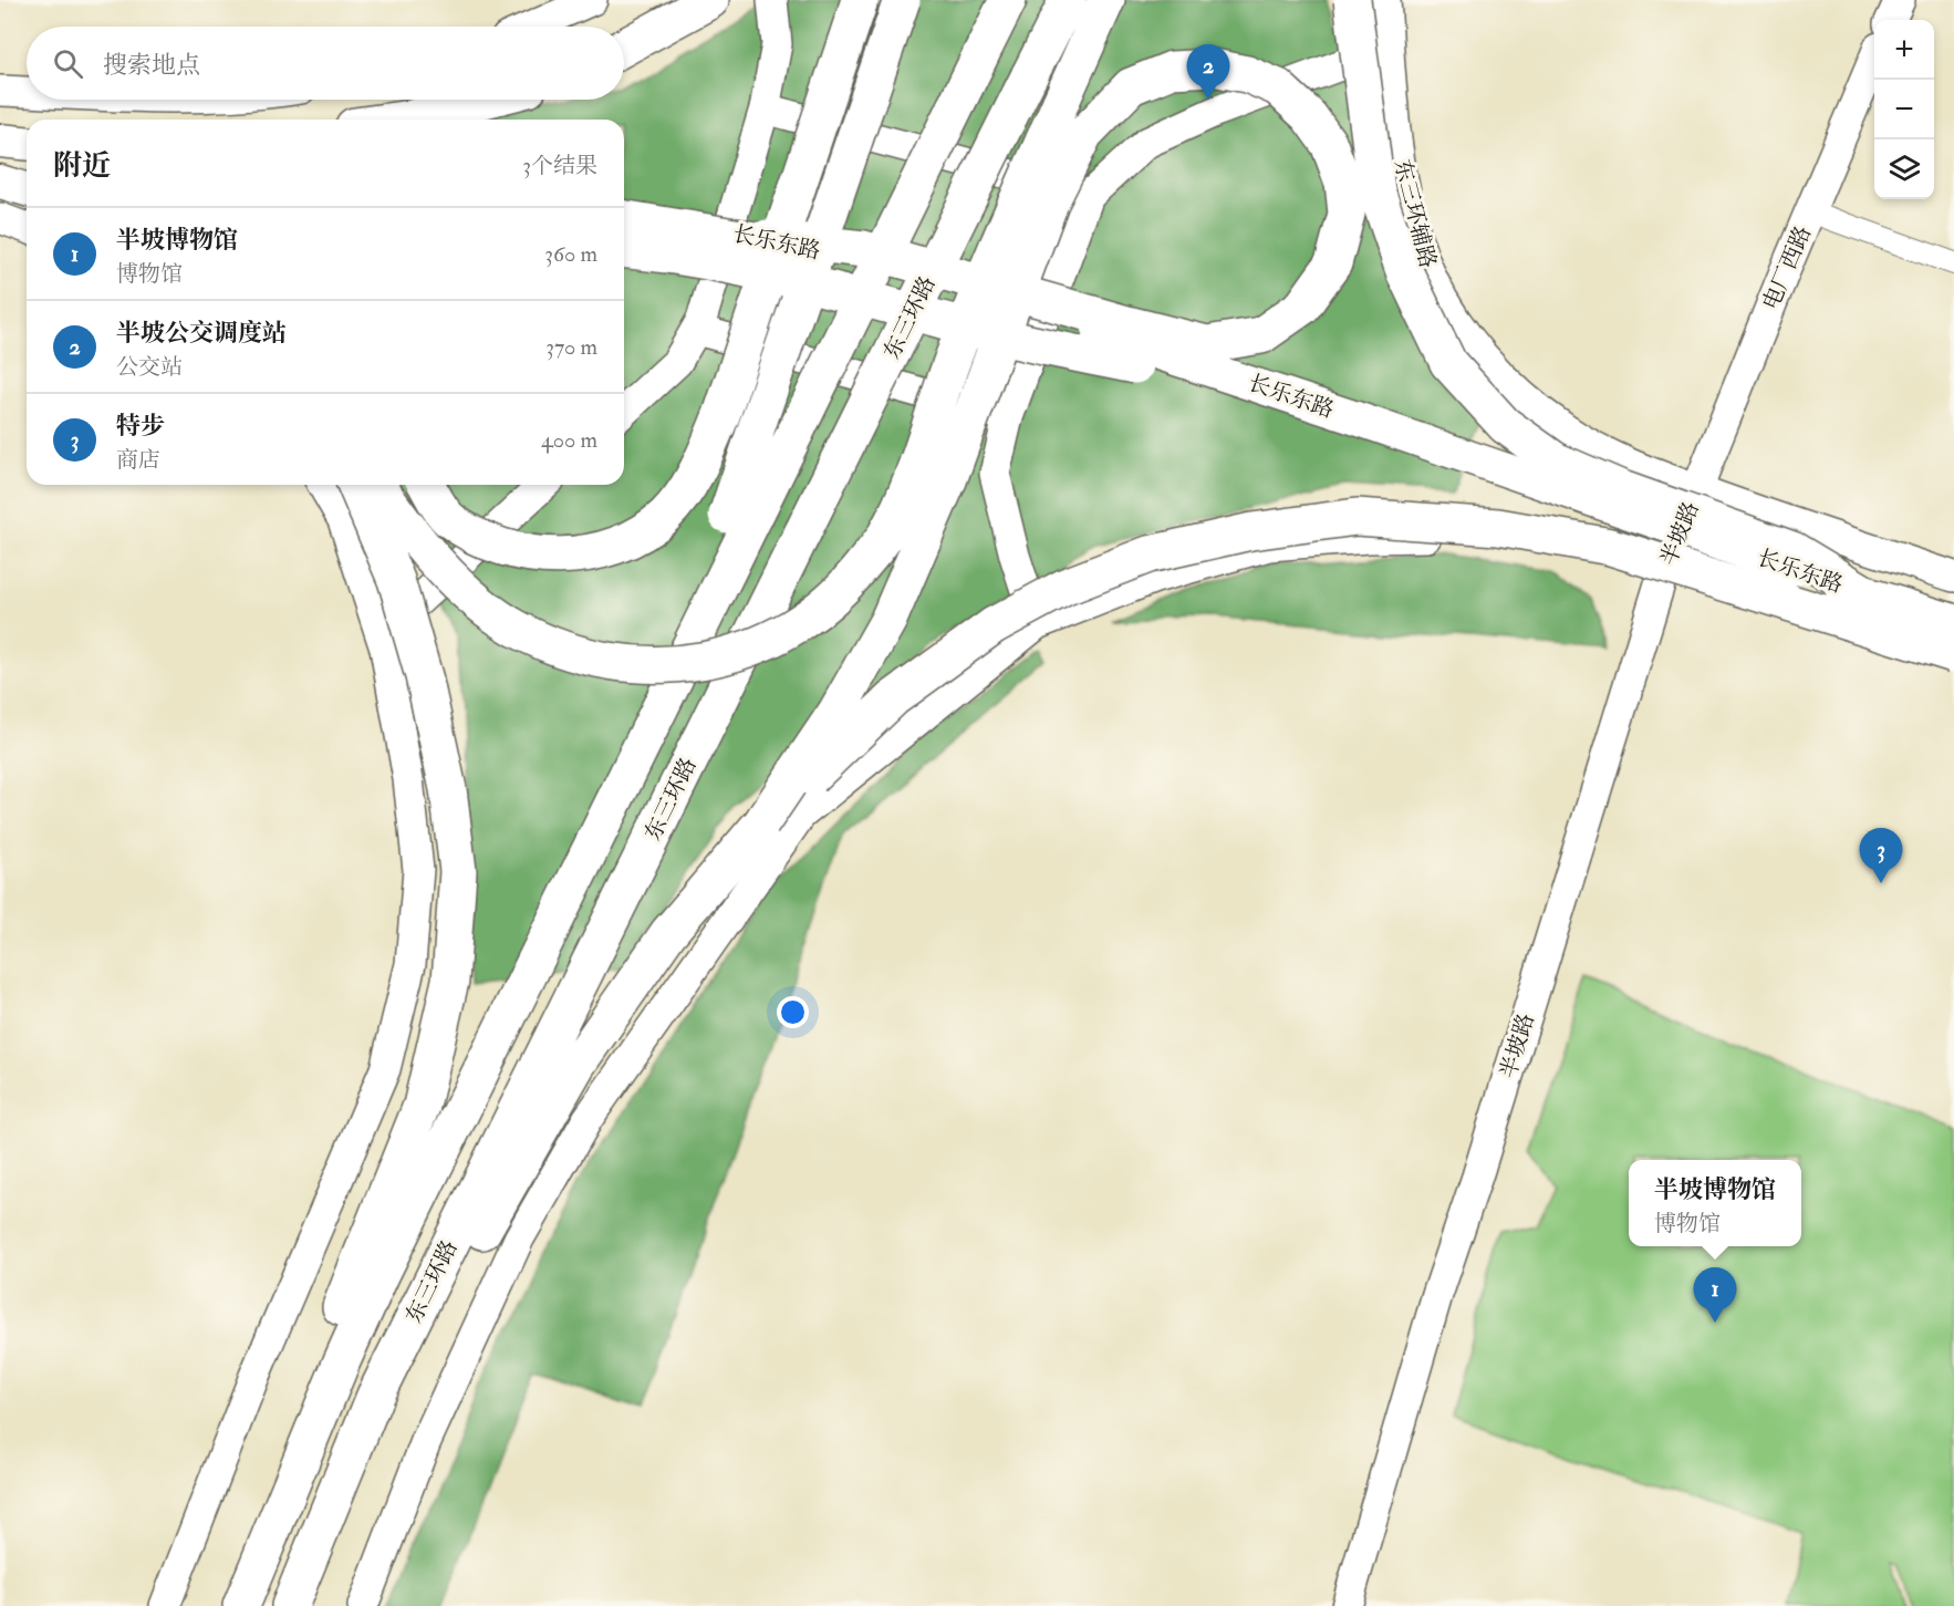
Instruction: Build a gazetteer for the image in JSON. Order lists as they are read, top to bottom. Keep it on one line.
{"streets":{"highway":["东三环路"],"main road":["东三环辅路","长乐东路","电厂西路","半坡路"]},"crossings":[["东三环辅路","电厂西路"],["东三环辅路","半坡路"],["电厂西路","半坡路"]],"page":{"map_buttons":["+","−"],"search":"搜索地点","pins":["2","3","1"],"heading":["附近","3个结果"],"list":[{"mark":"1","name":"半坡博物馆","note":"博物馆","value":"360 m"},{"mark":"2","name":"半坡公交调度站","note":"公交站","value":"370 m"},{"mark":"3","name":"特步","note":"商店","value":"400 m"}],"popup":["半坡博物馆","博物馆"]}}
